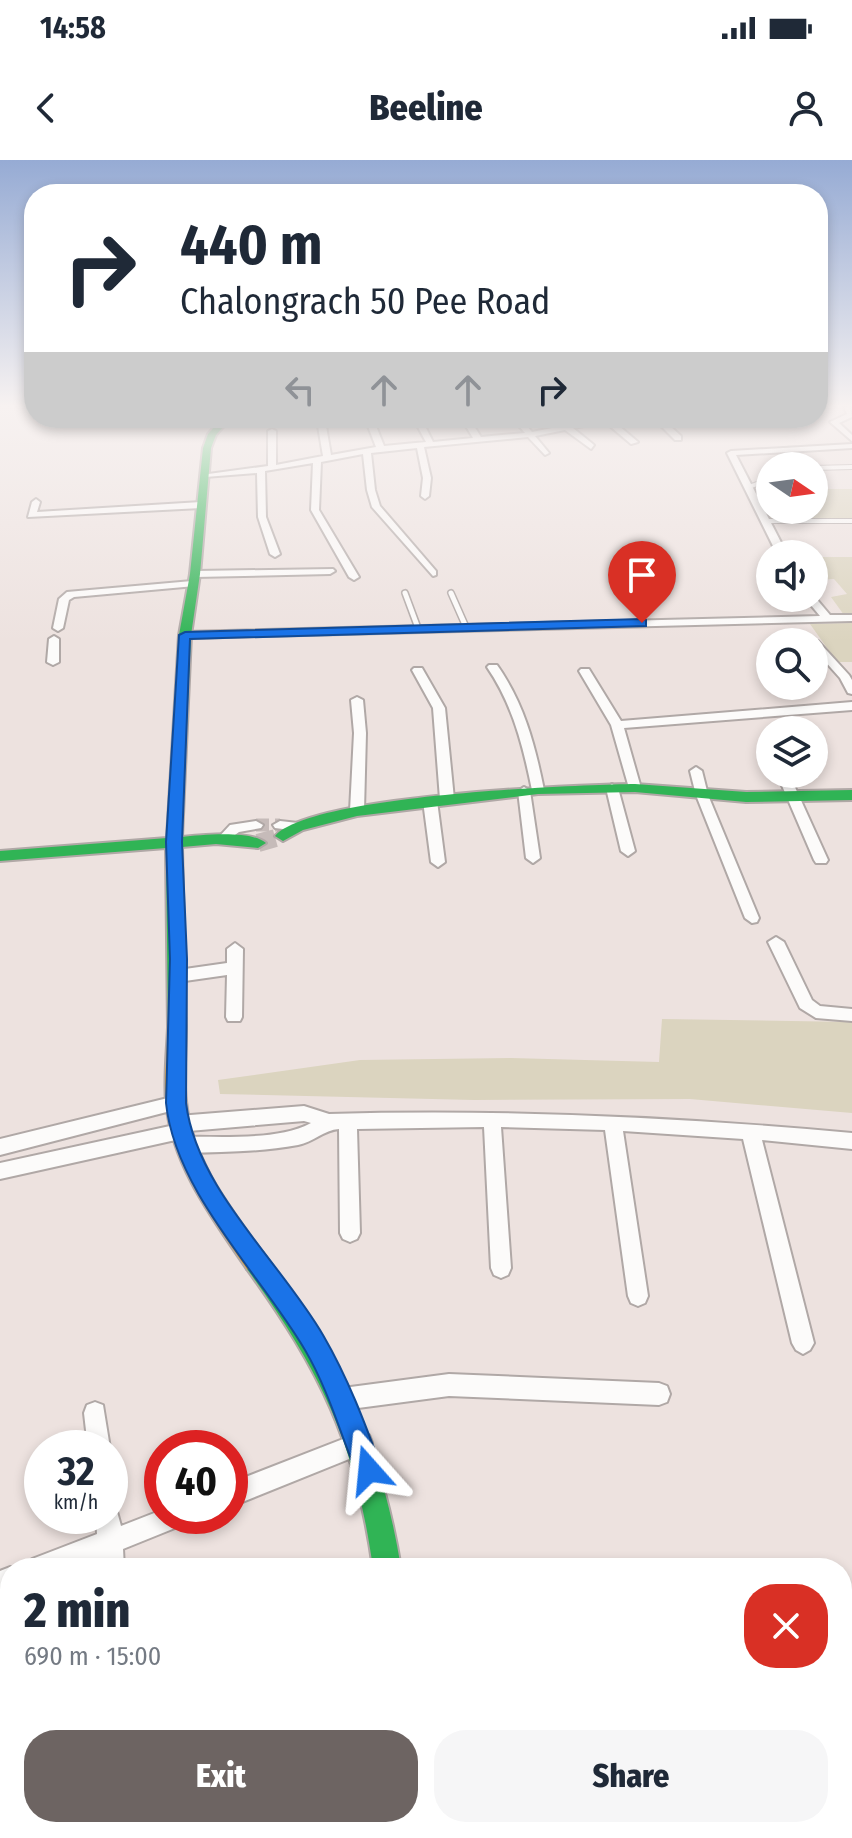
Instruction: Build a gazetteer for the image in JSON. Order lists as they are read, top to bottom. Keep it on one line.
{"north":"right","page":{"status":"14:58","header":"Beeline","turn":["440 m","Chalongrach 50 Pee Road"],"speed":"32 km/h","limit":"40","heading":["2 min","690 m · 15:00"],"buttons":["Exit","Share"]}}
